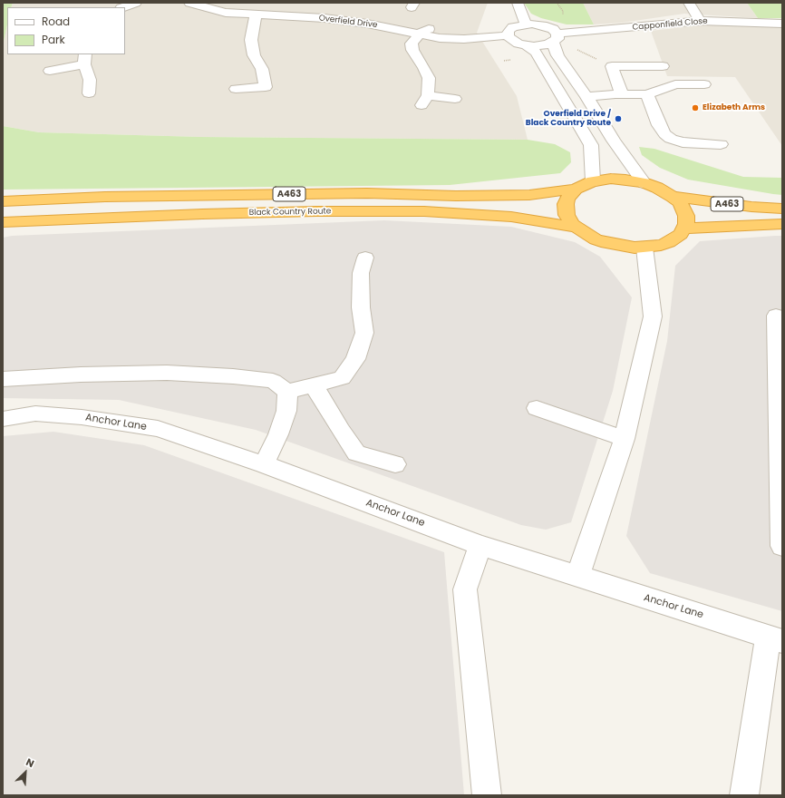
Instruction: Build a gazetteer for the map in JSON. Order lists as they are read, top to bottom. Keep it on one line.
{"streets":{"highway":["A463","Black Country Route"],"street":["Overfield Drive","Capponfield Close","Anchor Lane"]},"crossings":[["A463","Black Country Route"]],"places":["Elizabeth Arms","Overfield Drive / Black Country Route"],"legend":["Road","Park"],"north":"top right"}
